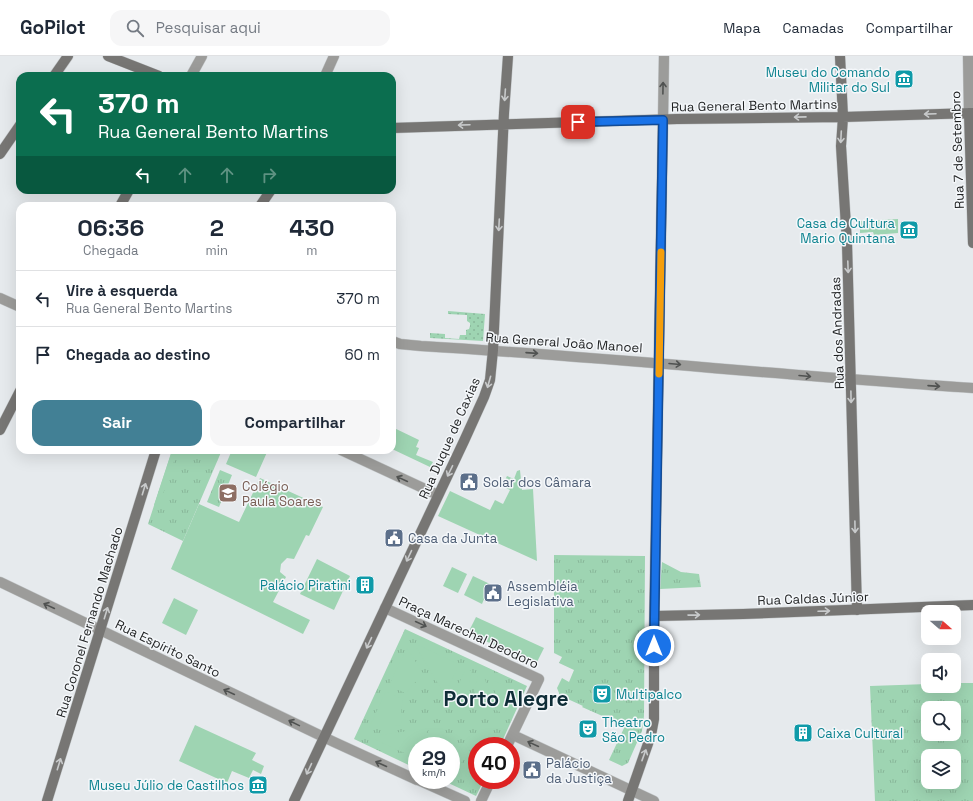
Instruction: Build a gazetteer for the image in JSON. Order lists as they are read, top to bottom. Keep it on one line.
{"streets":{"street":["Rua General Bento Martins","Rua 7 de Setembro","Rua dos Andradas","Rua General João Manoel","Rua Duque de Caxias","Rua Caldas Júnior","Rua Coronel Fernando Machado","Praça Marechal Deodoro","Rua Espírito Santo"]},"crossings":[["Rua General Bento Martins","Rua 7 de Setembro"],["Rua General Bento Martins","Rua dos Andradas"],["Rua General Bento Martins","Rua Duque de Caxias"],["Rua dos Andradas","Rua General João Manoel"],["Rua dos Andradas","Rua Caldas Júnior"],["Rua General João Manoel","Rua Duque de Caxias"],["Rua Duque de Caxias","Praça Marechal Deodoro"],["Rua Duque de Caxias","Rua Espírito Santo"],["Rua Coronel Fernando Machado","Rua Espírito Santo"]],"one_way":["Rua General Bento Martins","Rua dos Andradas","Rua General João Manoel","Rua Duque de Caxias","Rua Caldas Júnior","Rua Coronel Fernando Machado","Rua Espírito Santo"],"districts":["Porto Alegre"],"places":{"museum":["Museu do Comando Militar do Sul","Casa de Cultura Mario Quintana","Museu Júlio de Castilhos"],"public building":["Solar dos Câmara","Casa da Junta","Assembléia Legislativa","Palácio da Justiça"],"school or university":["Colégio Paula Soares"],"building":["Palácio Piratini","Caixa Cultural"],"theatre":["Multipalco","Theatro São Pedro"]},"north":"right","page":{"header":"GoPilot","search":"Pesquisar aqui","nav":["Mapa","Camadas","Compartilhar"],"turn":["370 m","Rua General Bento Martins"],"eta":["06:36","Chegada","2","min","430","m"],"list":[{"name":"Vire à esquerda","note":"Rua General Bento Martins","value":"370 m"},{"name":"Chegada ao destino","value":"60 m"}],"buttons":["Sair","Compartilhar"],"speed":"29 km/h","limit":"40"}}
